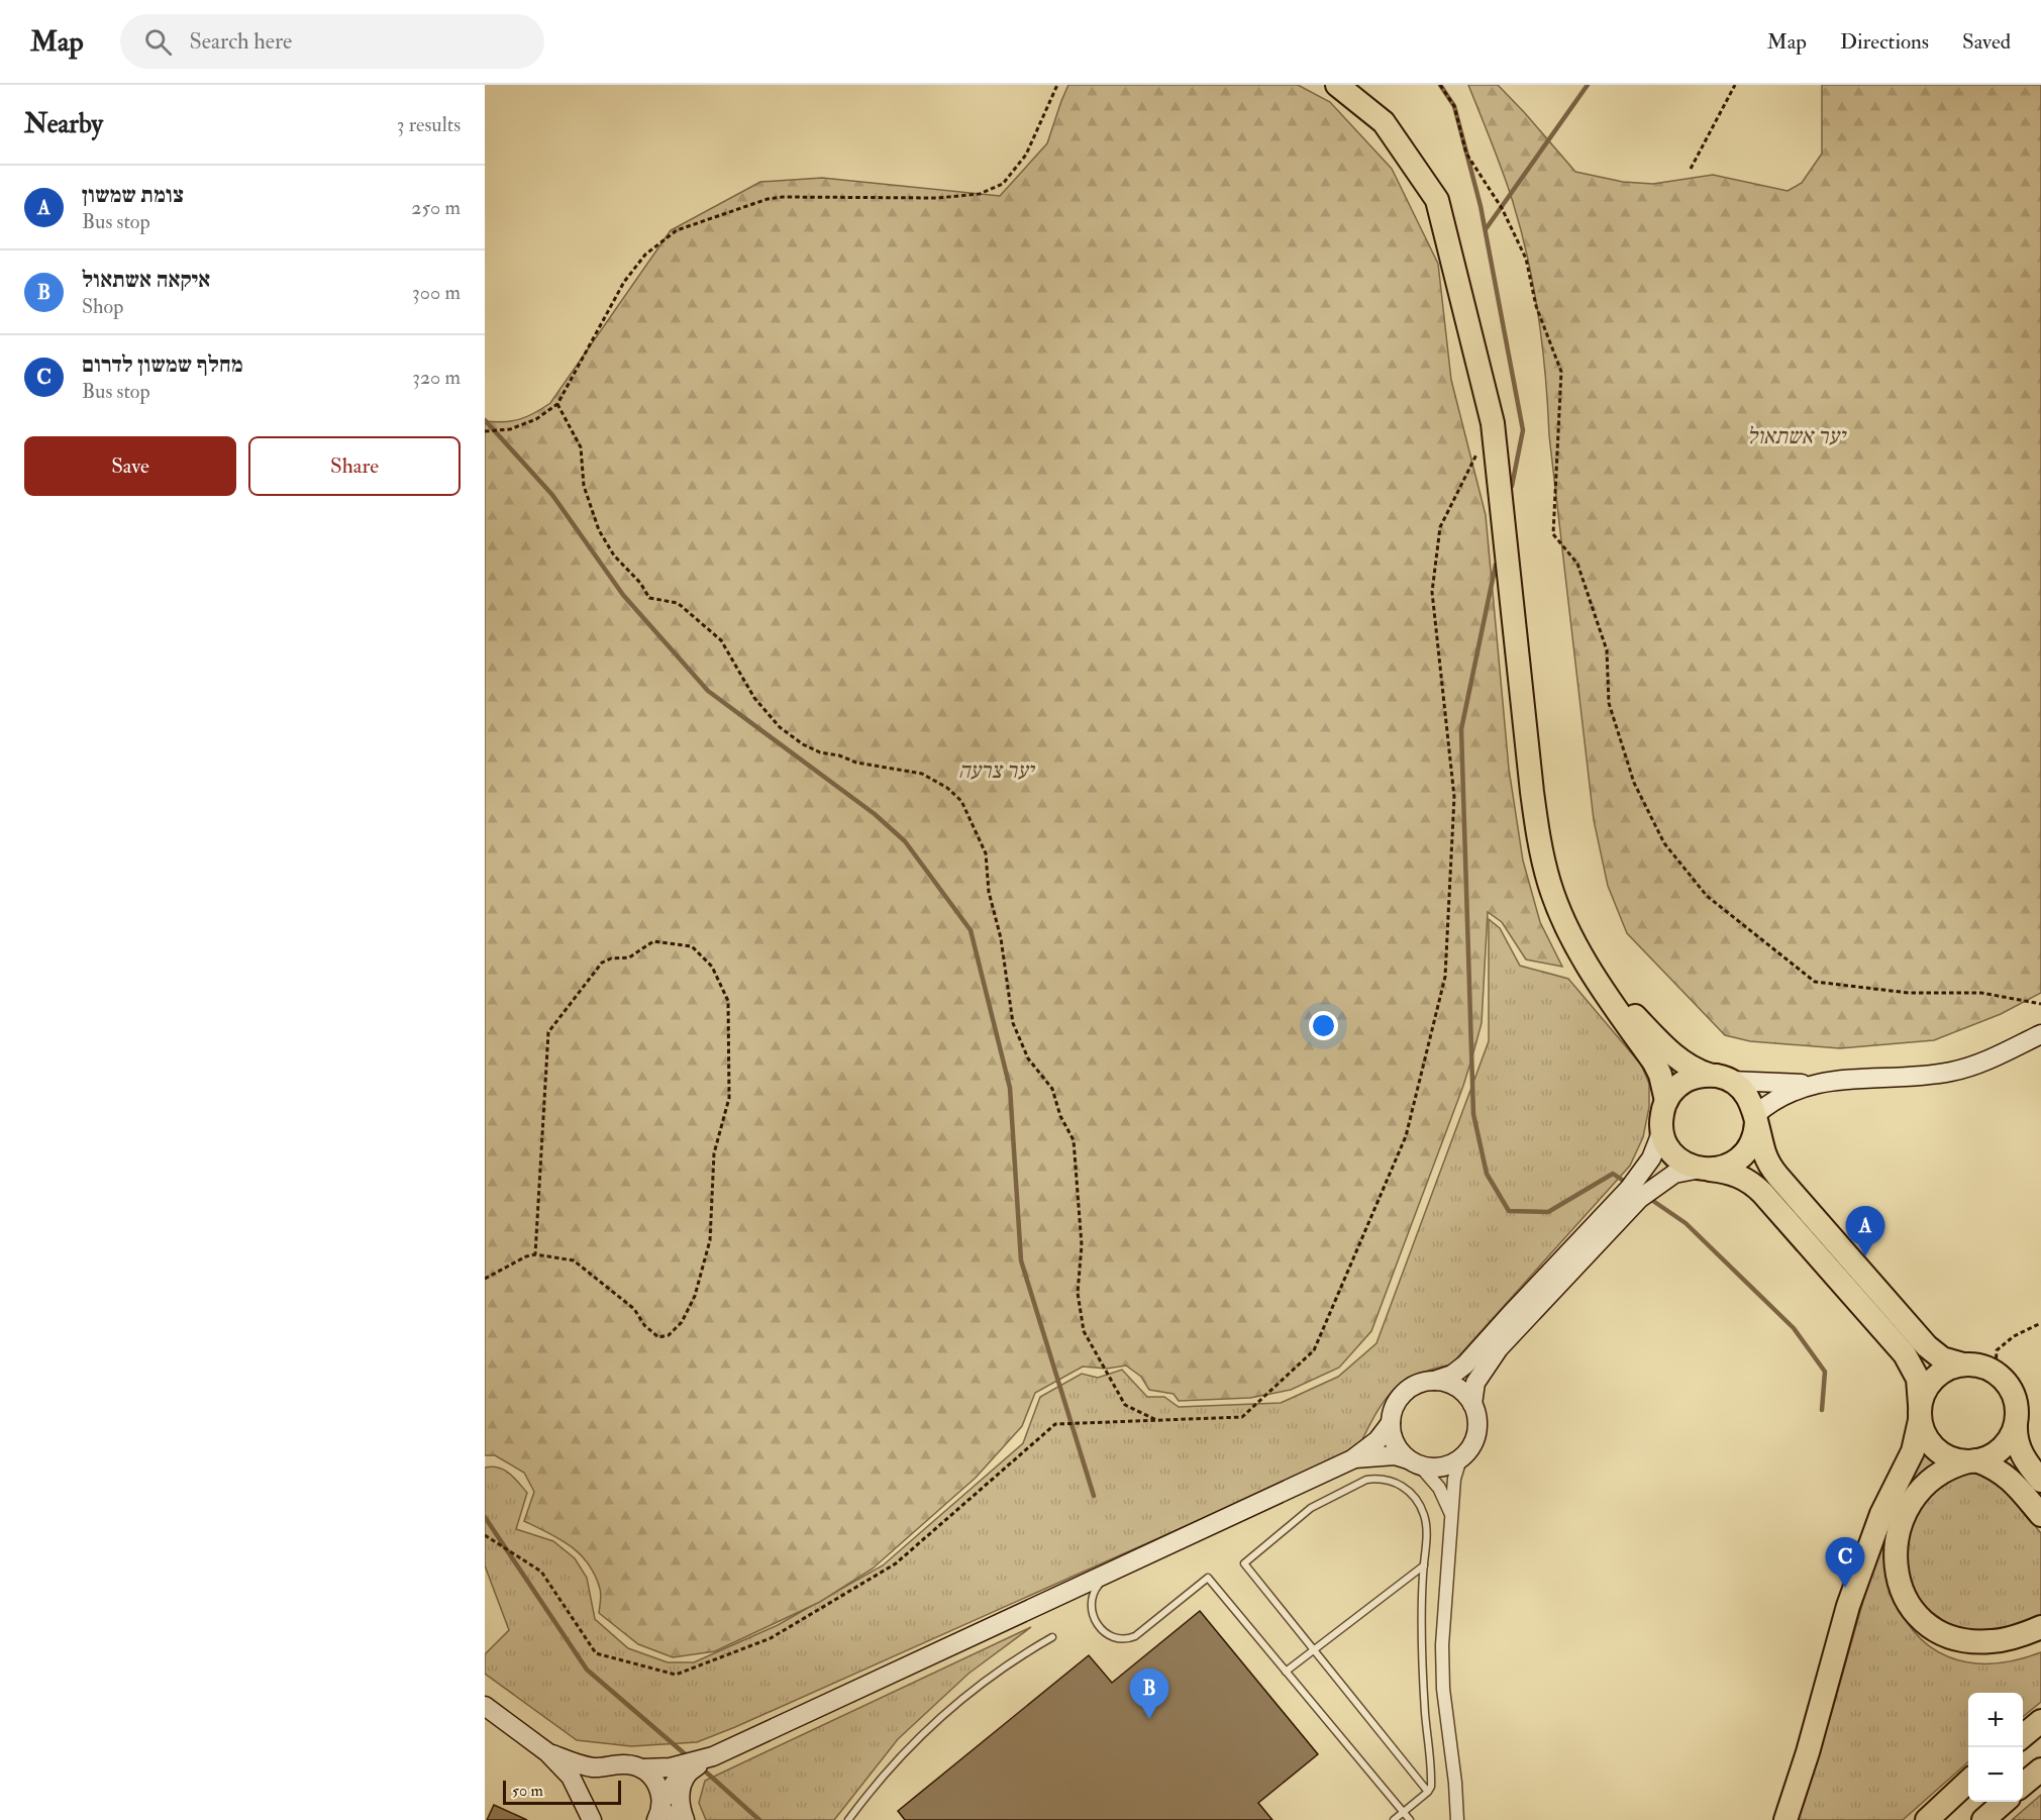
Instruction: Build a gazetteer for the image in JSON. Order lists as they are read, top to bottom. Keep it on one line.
{"parks":["יער אשתאול","יער צרעה"],"scale_bar":"50 m","page":{"header":"Map","search":"Search here","nav":["Map","Directions","Saved"],"heading":["Nearby","3 results"],"list":[{"mark":"A","name":"צומת שמשון","note":"Bus stop","value":"250 m"},{"mark":"B","name":"איקאה אשתאול","note":"Shop","value":"300 m"},{"mark":"C","name":"מחלף שמשון לדרום","note":"Bus stop","value":"320 m"}],"buttons":["Save","Share"],"pins":["A","C","B"],"map_buttons":["+","−"],"scale":"50 m"}}
